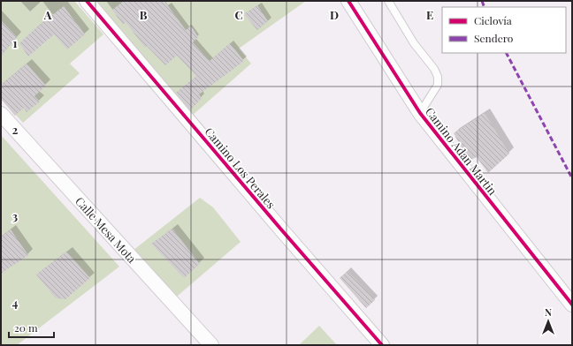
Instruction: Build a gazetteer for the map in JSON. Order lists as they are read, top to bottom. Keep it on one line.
{"streets":{"street":["Camino Adan Martin","Camino Los Perales","Calle Mesa Mota"]},"legend":["Ciclovía","Sendero"],"scale_bar":"20 m","north":"top","grid":{"columns":["A","B","C","D","E"],"rows":["1","2","3","4"]}}
